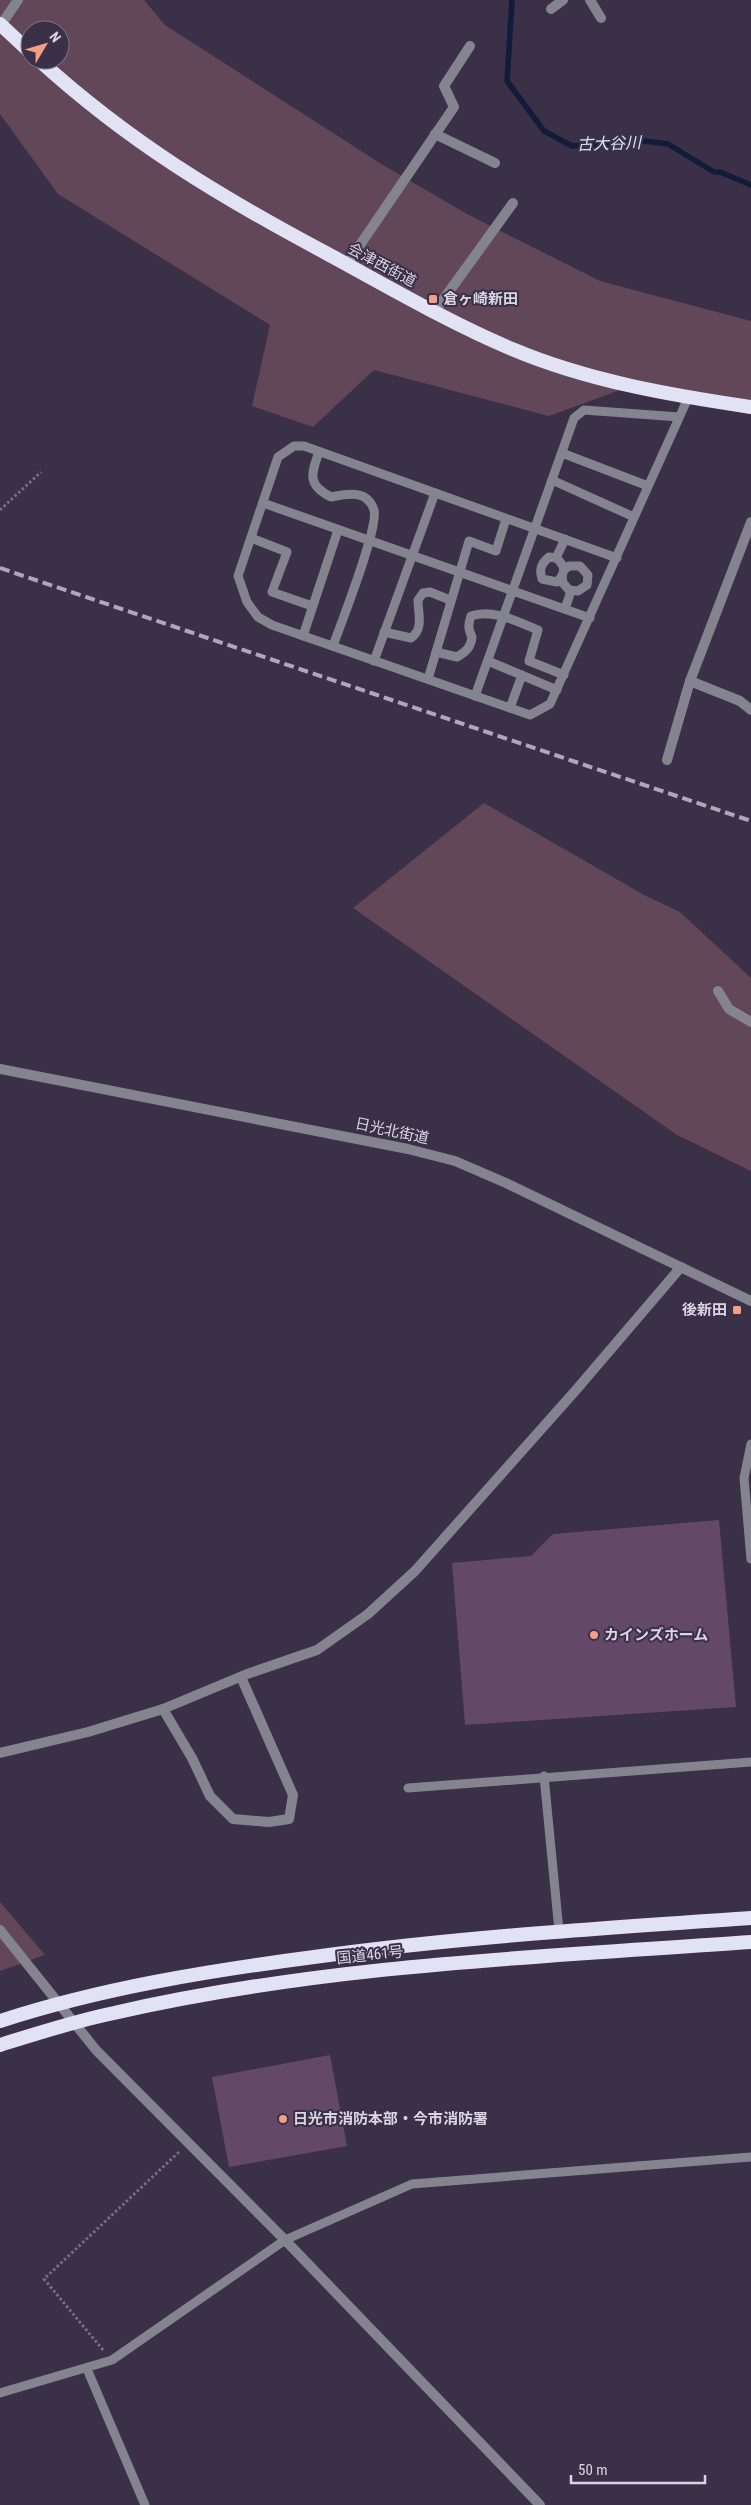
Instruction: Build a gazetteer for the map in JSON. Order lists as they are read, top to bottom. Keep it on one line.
{"streets":{"highway":["会津西街道","国道461号"],"street":["日光北街道"]},"water":["古大谷川"],"places":{"transit":["倉ヶ崎新田","後新田"],"other":["カインズホーム","日光市消防本部・今市消防署"]},"scale_bar":"50 m","north":"top right"}
